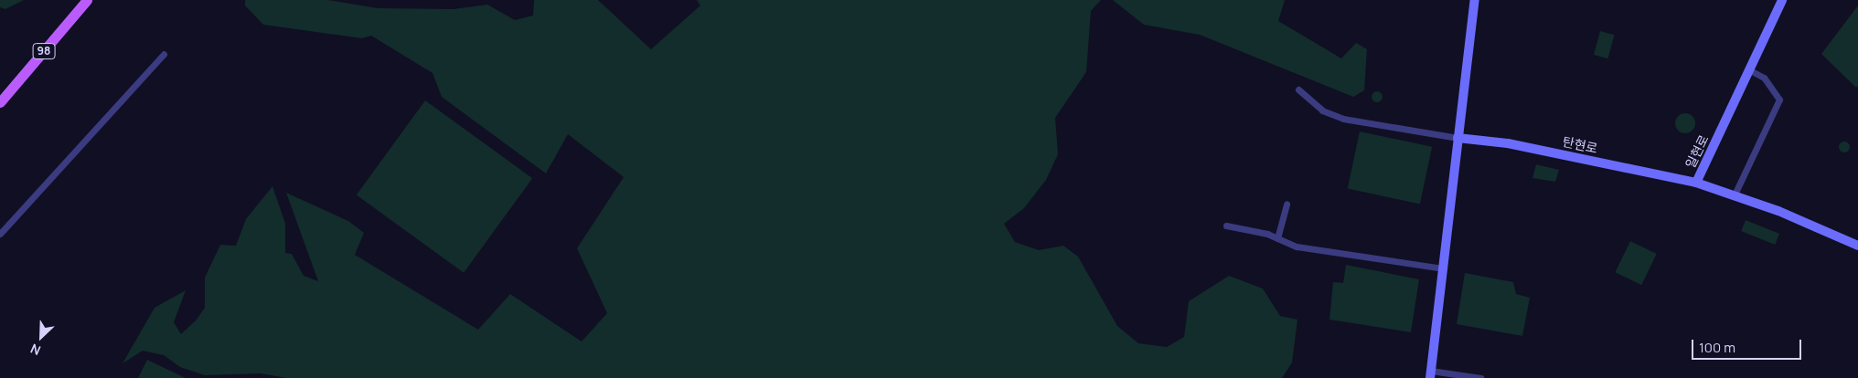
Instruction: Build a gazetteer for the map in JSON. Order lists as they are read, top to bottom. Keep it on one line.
{"streets":{"main road":["98","탄현로","일현로"]},"crossings":[["탄현로","일현로"]],"scale_bar":"100 m","north":"bottom left"}
